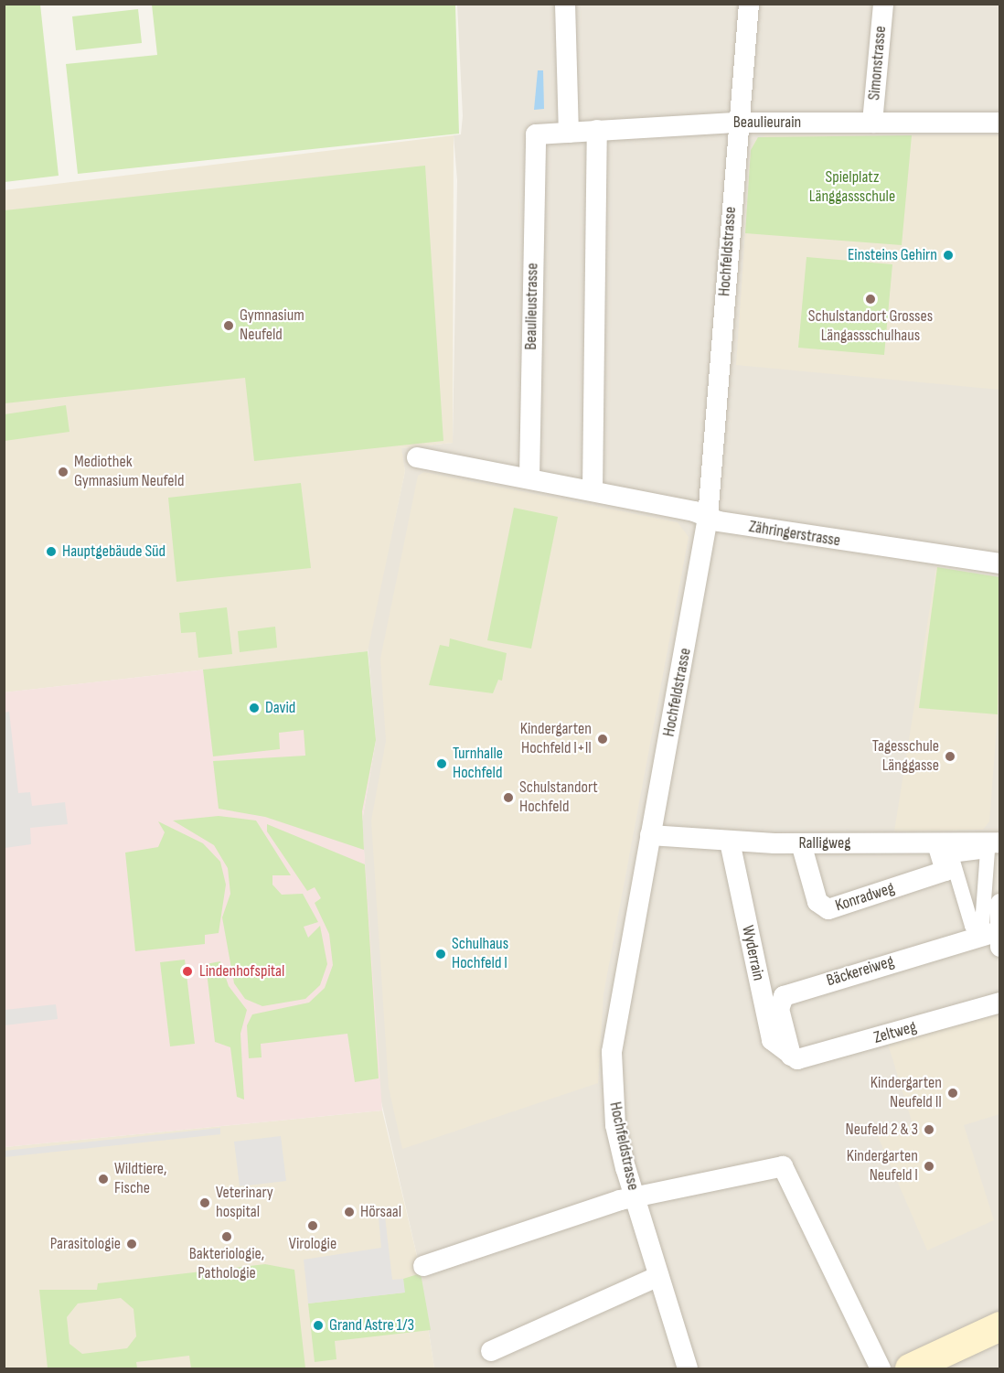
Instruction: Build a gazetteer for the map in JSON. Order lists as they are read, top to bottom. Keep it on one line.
{"streets":{"street":["Simonstrasse","Beaulieurain","Hochfeldstrasse","Beaulieustrasse","Zähringerstrasse","Ralligweg","Konradweg","Wyderrain","Bäckereiweg","Zeltweg"]},"crossings":[["Simonstrasse","Beaulieurain"],["Beaulieurain","Hochfeldstrasse"],["Beaulieurain","Beaulieustrasse"],["Hochfeldstrasse","Zähringerstrasse"],["Hochfeldstrasse","Ralligweg"],["Beaulieustrasse","Zähringerstrasse"],["Ralligweg","Konradweg"],["Ralligweg","Wyderrain"],["Wyderrain","Bäckereiweg"],["Wyderrain","Zeltweg"],["Bäckereiweg","Zeltweg"]],"parks":["Spielplatz Länggassschule"],"places":["Einsteins Gehirn","Schulstandort Grosses Längassschulhaus","Gymnasium Neufeld","Mediothek Gymnasium Neufeld","Hauptgebäude Süd","David","Kindergarten Hochfeld I+II","Tagesschule Länggasse","Turnhalle Hochfeld","Schulstandort Hochfeld","Schulhaus Hochfeld I","Lindenhofspital","Kindergarten Neufeld II","Neufeld 2 & 3","Kindergarten Neufeld I","Wildtiere, Fische","Veterinary hospital","Hörsaal","Virologie","Bakteriologie, Pathologie","Parasitologie","Grand Astre 1/3"]}
